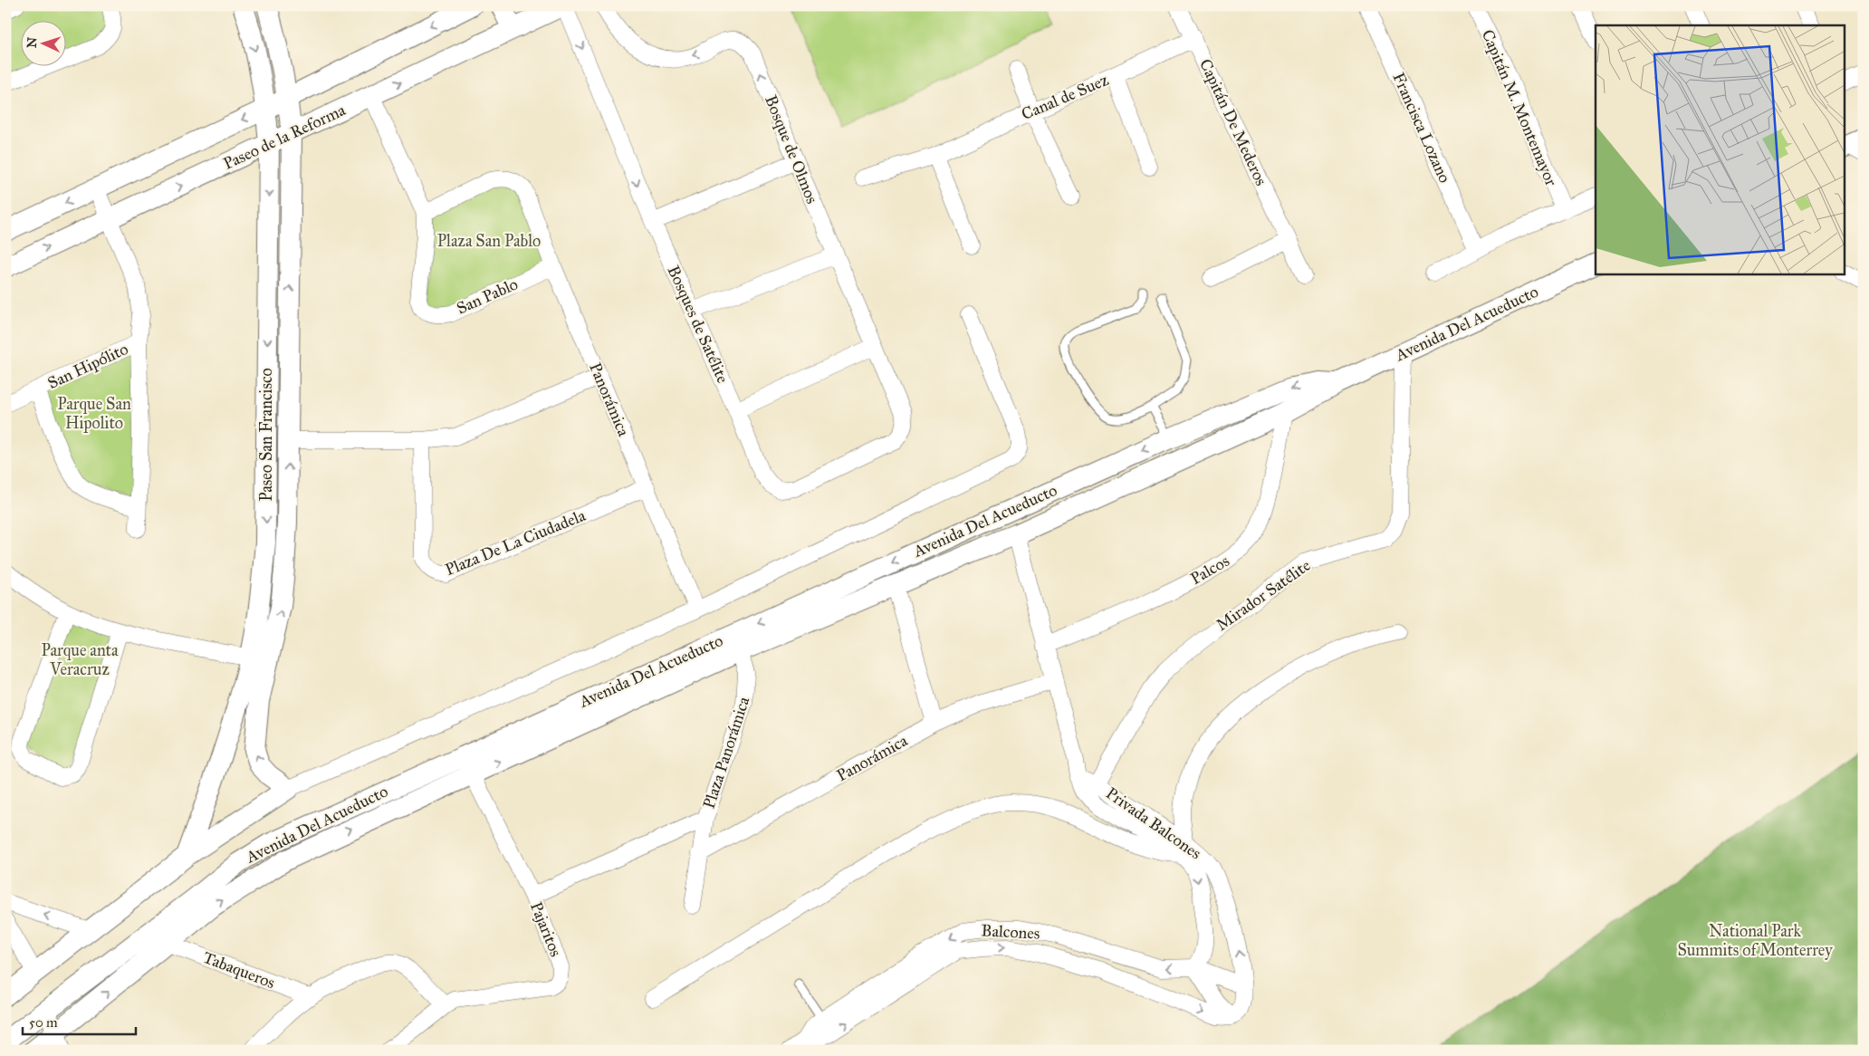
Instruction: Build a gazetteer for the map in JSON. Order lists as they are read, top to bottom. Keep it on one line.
{"streets":{"street":["Canal de Suez","Capitán M. Montemayor","Capitán De Mederos","Francisca Lozano","Paseo de la Reforma","Bosque de Olmos","San Pablo","Avenida Del Acueducto","Bosques de Satélite","San Hipólito","Panorámica","Paseo San Francisco","Plaza De La Ciudadela","Palcos","Mirador Satélite","Plaza Panorámica","Privada Balcones","Pajaritos","Balcones","Tabaqueros"]},"crossings":[["Canal de Suez","Capitán De Mederos"],["Paseo de la Reforma","Bosques de Satélite"],["Paseo de la Reforma","Paseo San Francisco"],["Bosque de Olmos","Bosques de Satélite"],["San Pablo","Panorámica"],["Avenida Del Acueducto","Palcos"],["Avenida Del Acueducto","Mirador Satélite"],["Avenida Del Acueducto","Plaza Panorámica"],["Avenida Del Acueducto","Privada Balcones"],["Avenida Del Acueducto","Pajaritos"],["Avenida Del Acueducto","Tabaqueros"],["Panorámica","Plaza De La Ciudadela"],["Panorámica","Plaza Panorámica"],["Panorámica","Privada Balcones"],["Palcos","Privada Balcones"],["Mirador Satélite","Privada Balcones"],["Privada Balcones","Balcones"]],"one_way":["Bosque de Olmos"],"parks":["Plaza San Pablo","Parque San Hipolito","Parque anta Veracruz","National Park Summits of Monterrey"],"scale_bar":"50 m","north":"left"}
